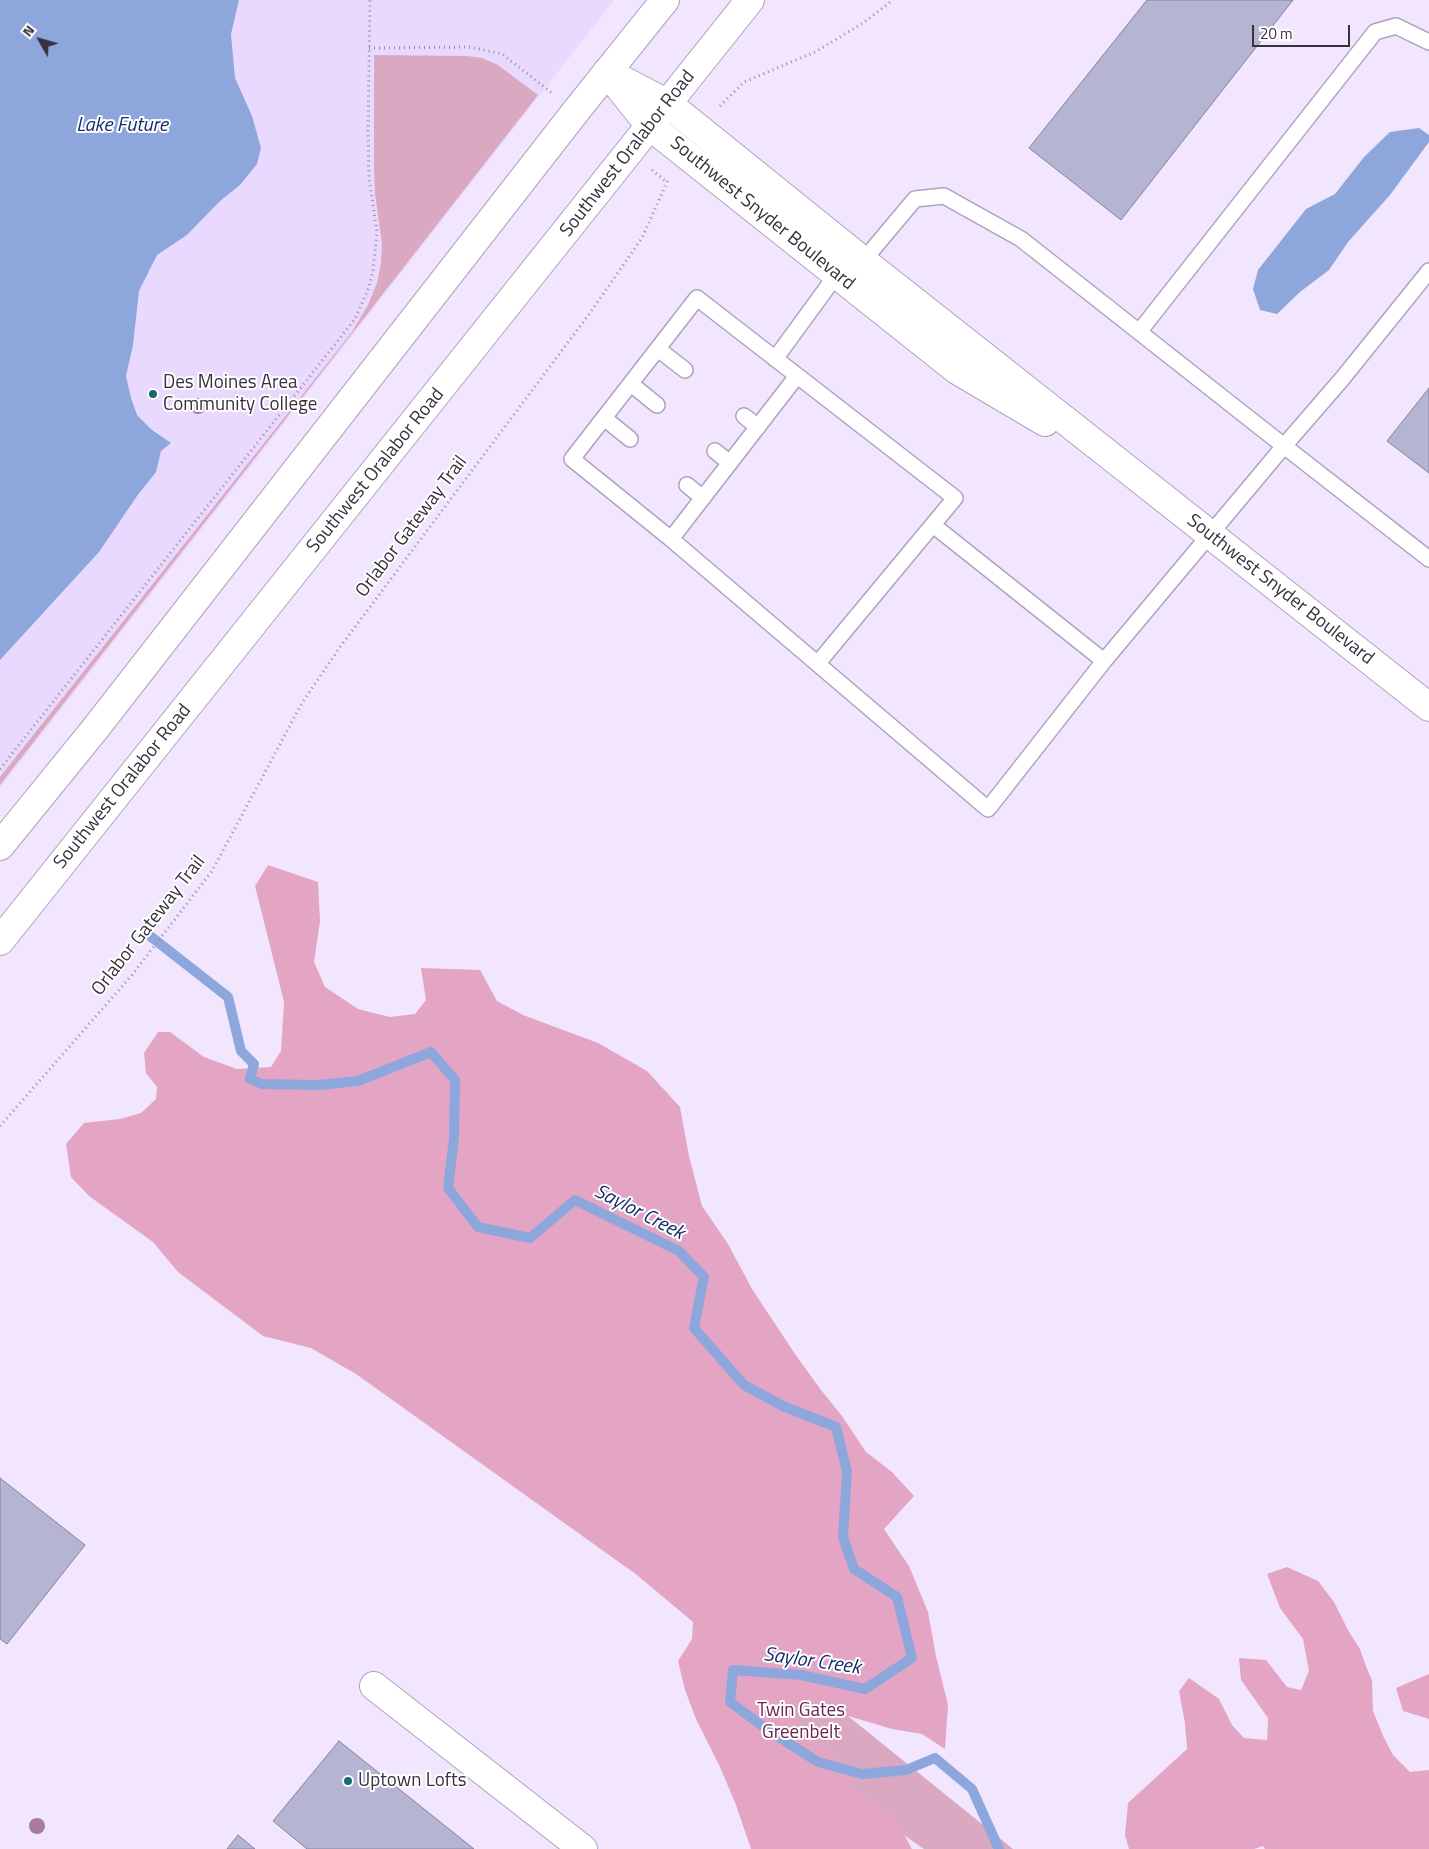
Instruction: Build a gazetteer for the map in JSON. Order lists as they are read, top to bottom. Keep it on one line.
{"streets":{"main road":["Southwest Oralabor Road","Southwest Snyder Boulevard"],"path":["Orlabor Gateway Trail"]},"crossings":[["Southwest Oralabor Road","Southwest Snyder Boulevard"],["Southwest Snyder Boulevard","Orlabor Gateway Trail"]],"water":["Lake Future","Saylor Creek"],"parks":["Twin Gates Greenbelt"],"places":["Des Moines Area Community College","Uptown Lofts"],"scale_bar":"20 m","north":"top left"}
